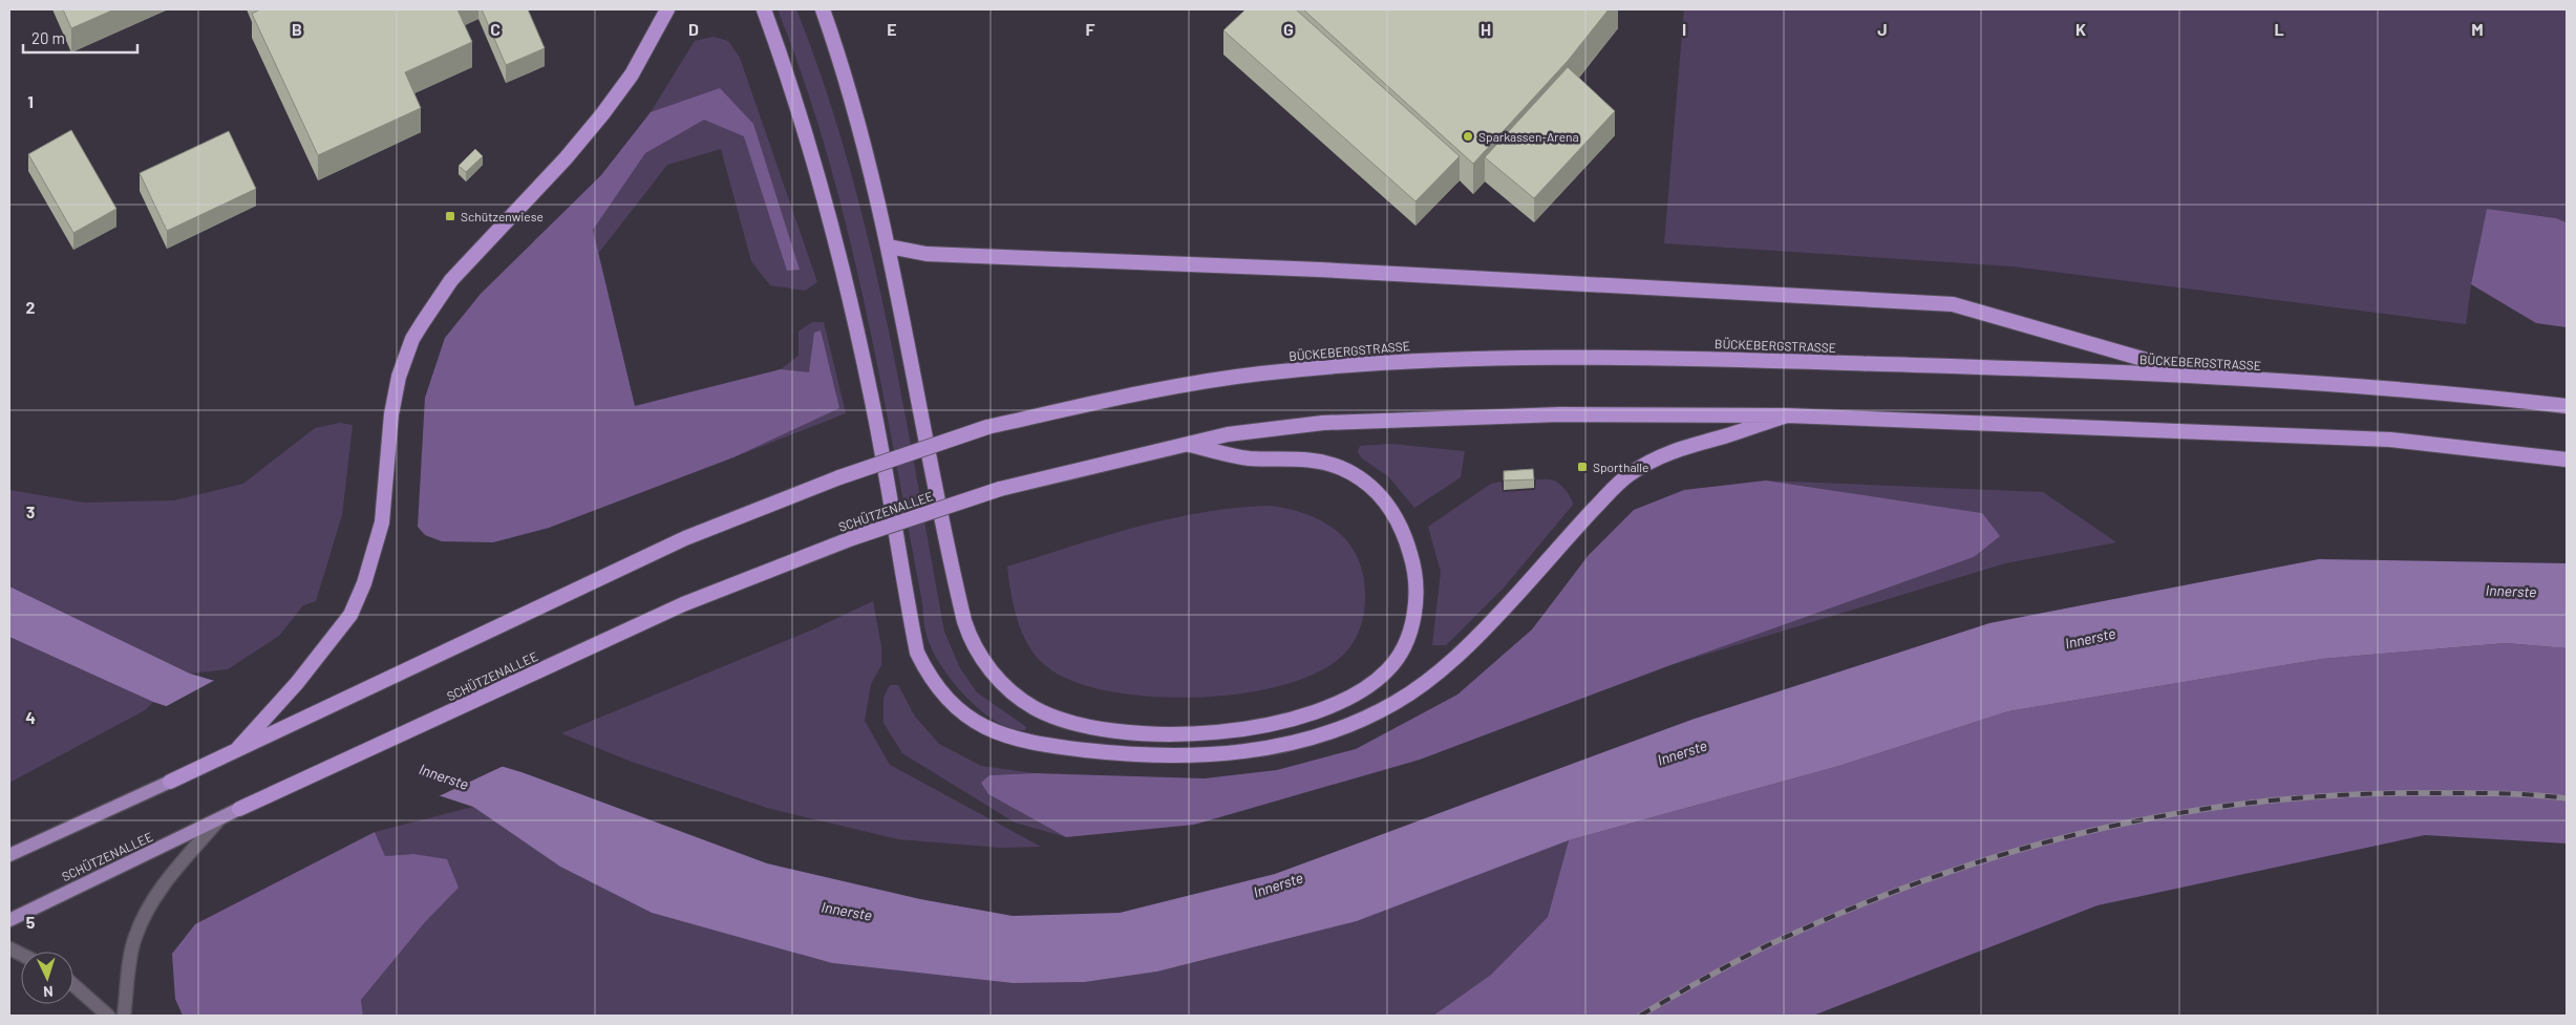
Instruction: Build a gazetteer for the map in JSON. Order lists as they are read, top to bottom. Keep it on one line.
{"streets":{"highway":["BÜCKEBERGSTRASSE","SCHÜTZENALLEE"]},"water":["Innerste"],"places":{"other":["Sparkassen-Arena"],"transit":["Schützenwiese","Sporthalle"]},"scale_bar":"20 m","north":"bottom","grid":{"columns":["B","C","D","E","F","G","H","I","J","K","L","M"],"rows":["1","2","3","4","5"]}}
